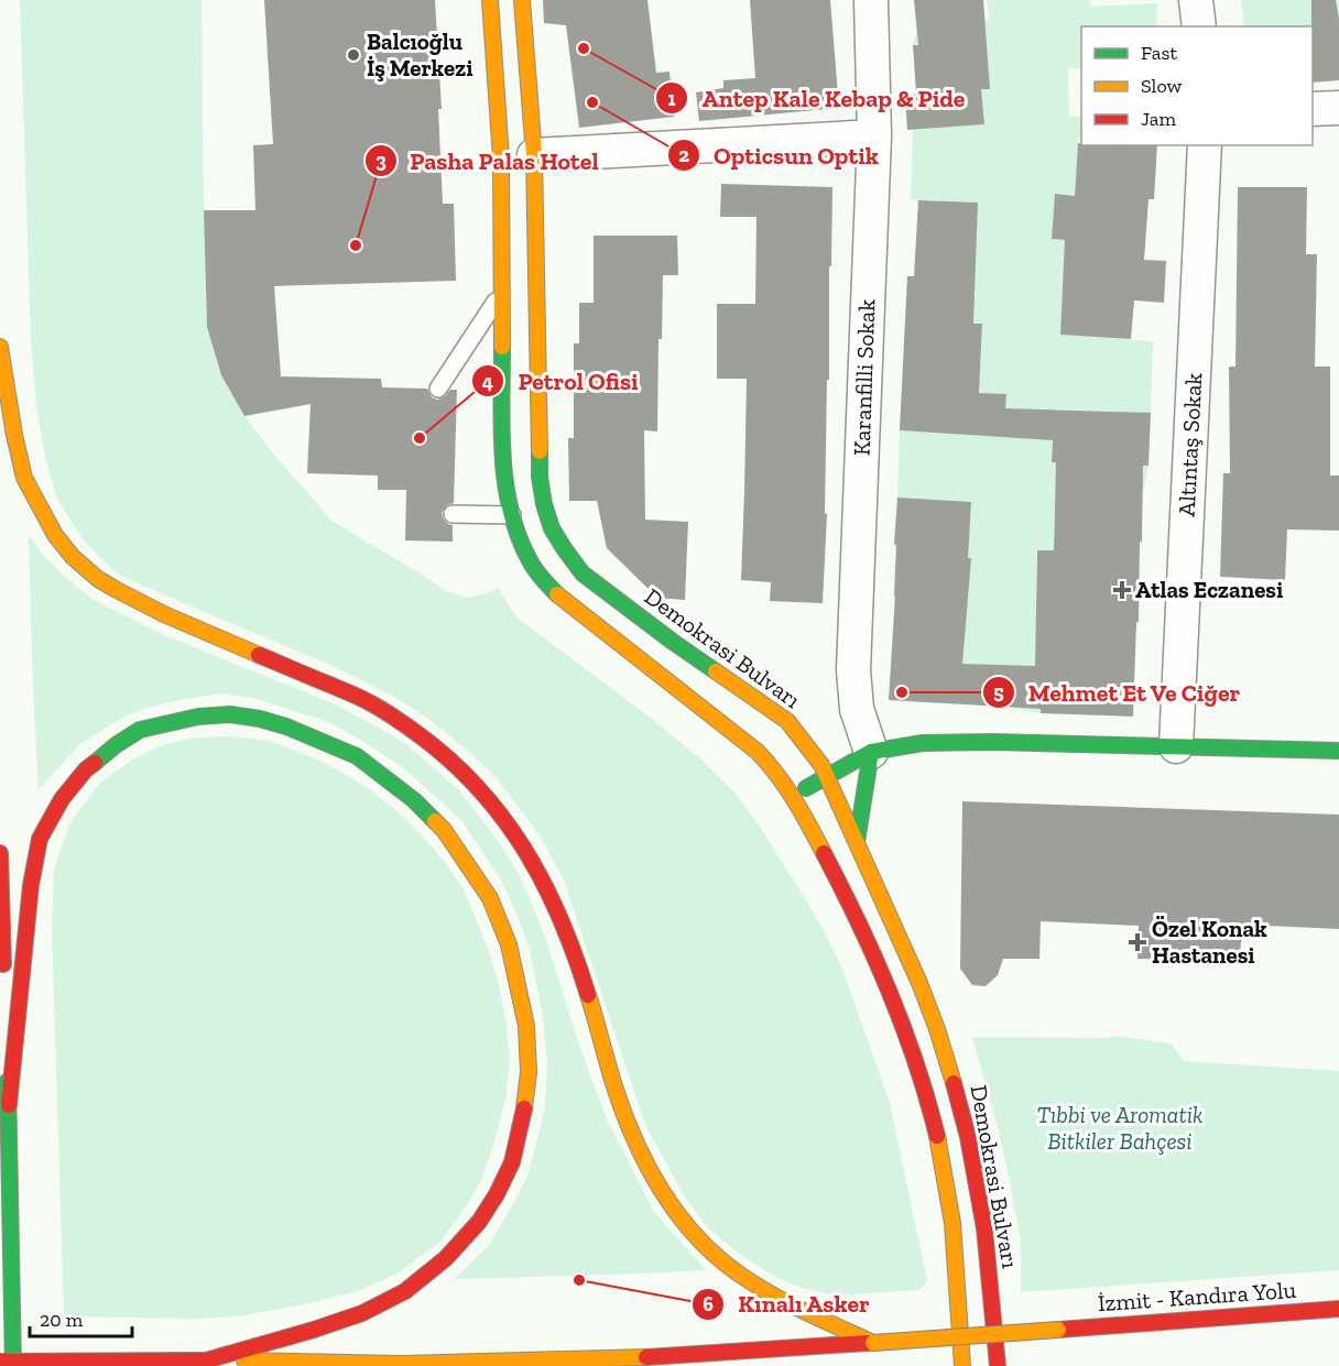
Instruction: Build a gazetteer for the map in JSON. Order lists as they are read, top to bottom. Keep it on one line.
{"streets":{"main road":["Demokrasi Bulvarı","İzmit - Kandıra Yolu"],"street":["Karanfilli Sokak","Altıntaş Sokak"]},"parks":["Tıbbi ve Aromatik Bitkiler Bahçesi"],"places":{"other":["Antep Kale Kebap & Pide","Balcıoğlu İş Merkezi","Opticsun Optik","Pasha Palas Hotel","Petrol Ofisi","Mehmet Et Ve Ciğer","Kınalı Asker"],"health":["Atlas Eczanesi","Özel Konak Hastanesi"]},"legend":["Fast","Slow","Jam"],"scale_bar":"20 m"}
